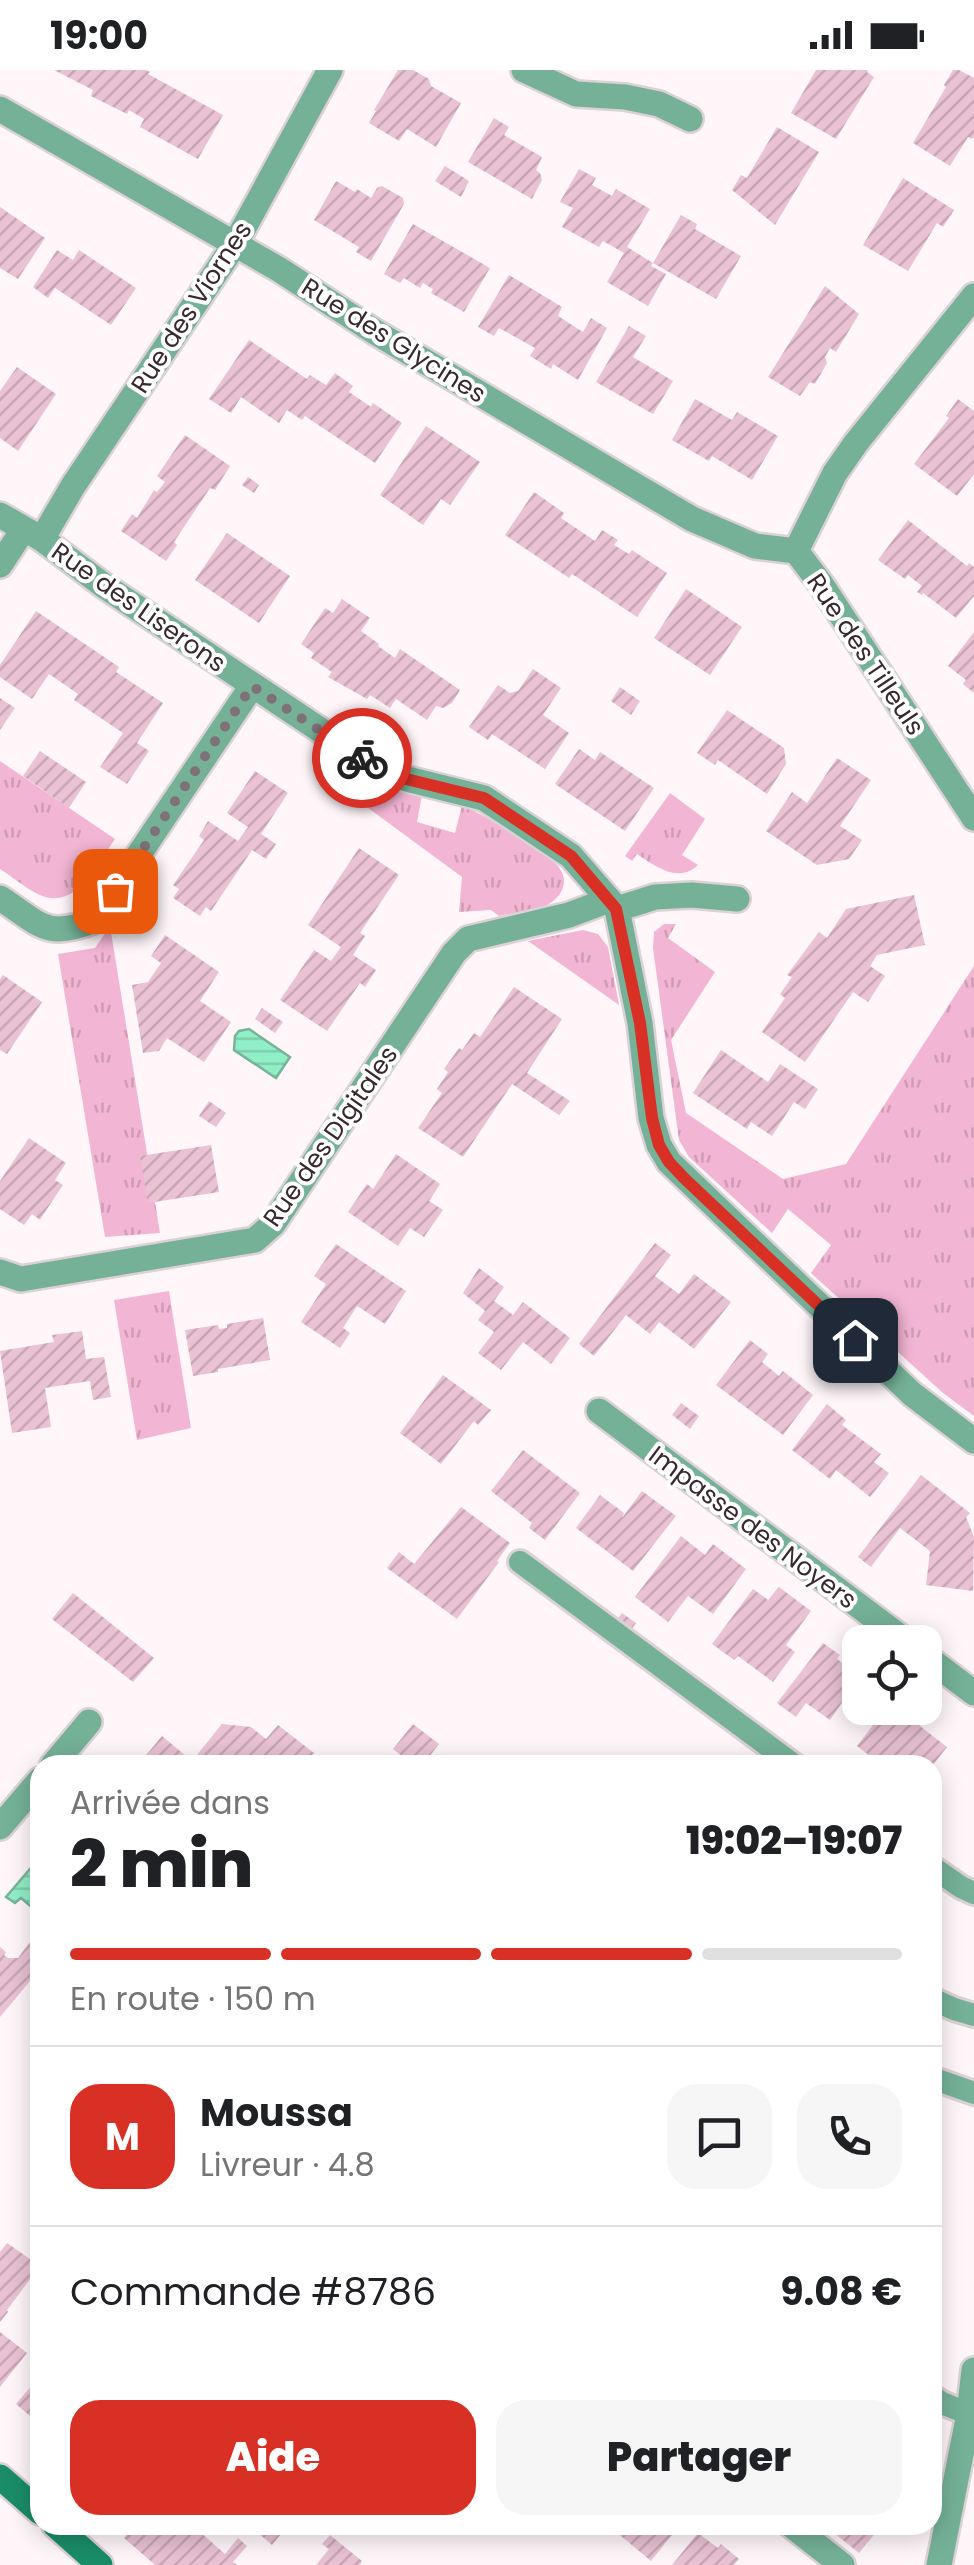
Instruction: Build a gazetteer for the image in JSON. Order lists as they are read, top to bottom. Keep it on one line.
{"streets":{"street":["Rue des Viornes","Rue des Glycines","Rue des Liserons","Rue des Tilleuls","Rue des Digitales","Impasse des Noyers"]},"crossings":[["Rue des Viornes","Rue des Glycines"],["Rue des Viornes","Rue des Liserons"],["Rue des Glycines","Rue des Tilleuls"],["Rue des Liserons","Rue des Digitales"]],"page":{"status":"19:00","heading":["2 min","Arrivée dans","19:02–19:07"],"panel":["Moussa","Livreur · 4.8","Commande #8786","9.08 €"],"bar":"En route · 150 m","round":"M","buttons":["Aide","Partager"]}}
